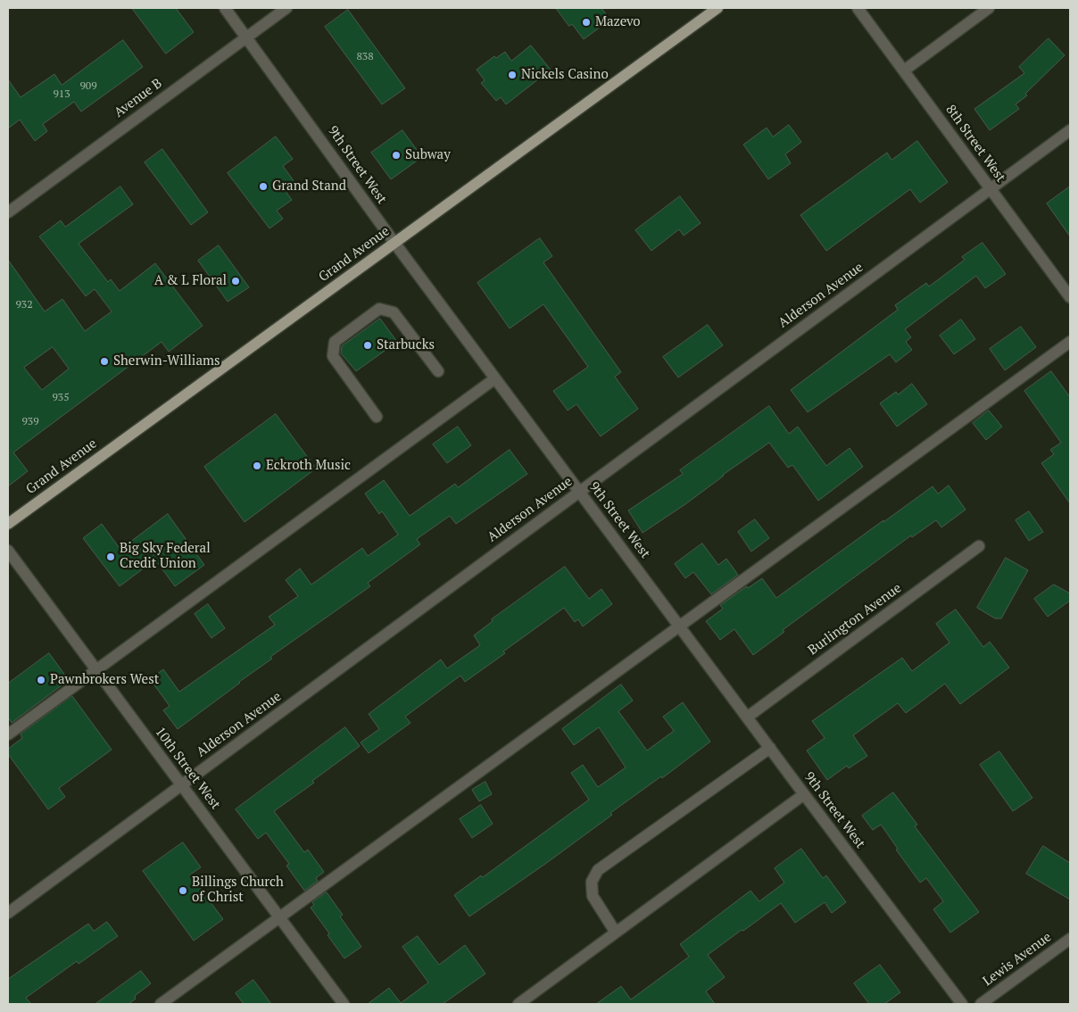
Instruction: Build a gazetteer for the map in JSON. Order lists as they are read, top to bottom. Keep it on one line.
{"streets":{"main road":["Grand Avenue"],"street":["Avenue B","8th Street West","9th Street West","Alderson Avenue","Burlington Avenue","10th Street West","Lewis Avenue"]},"crossings":[["Avenue B","9th Street West"],["8th Street West","Alderson Avenue"],["9th Street West","Grand Avenue"],["9th Street West","Alderson Avenue"],["9th Street West","Burlington Avenue"],["Alderson Avenue","10th Street West"]],"places":["Mazevo","Nickels Casino","Subway","Grand Stand","A & L Floral","Starbucks","Sherwin-Williams","Eckroth Music","Big Sky Federal Credit Union","Pawnbrokers West","Billings Church of Christ"],"house_numbers":["838","909","913","932","935","939"]}
